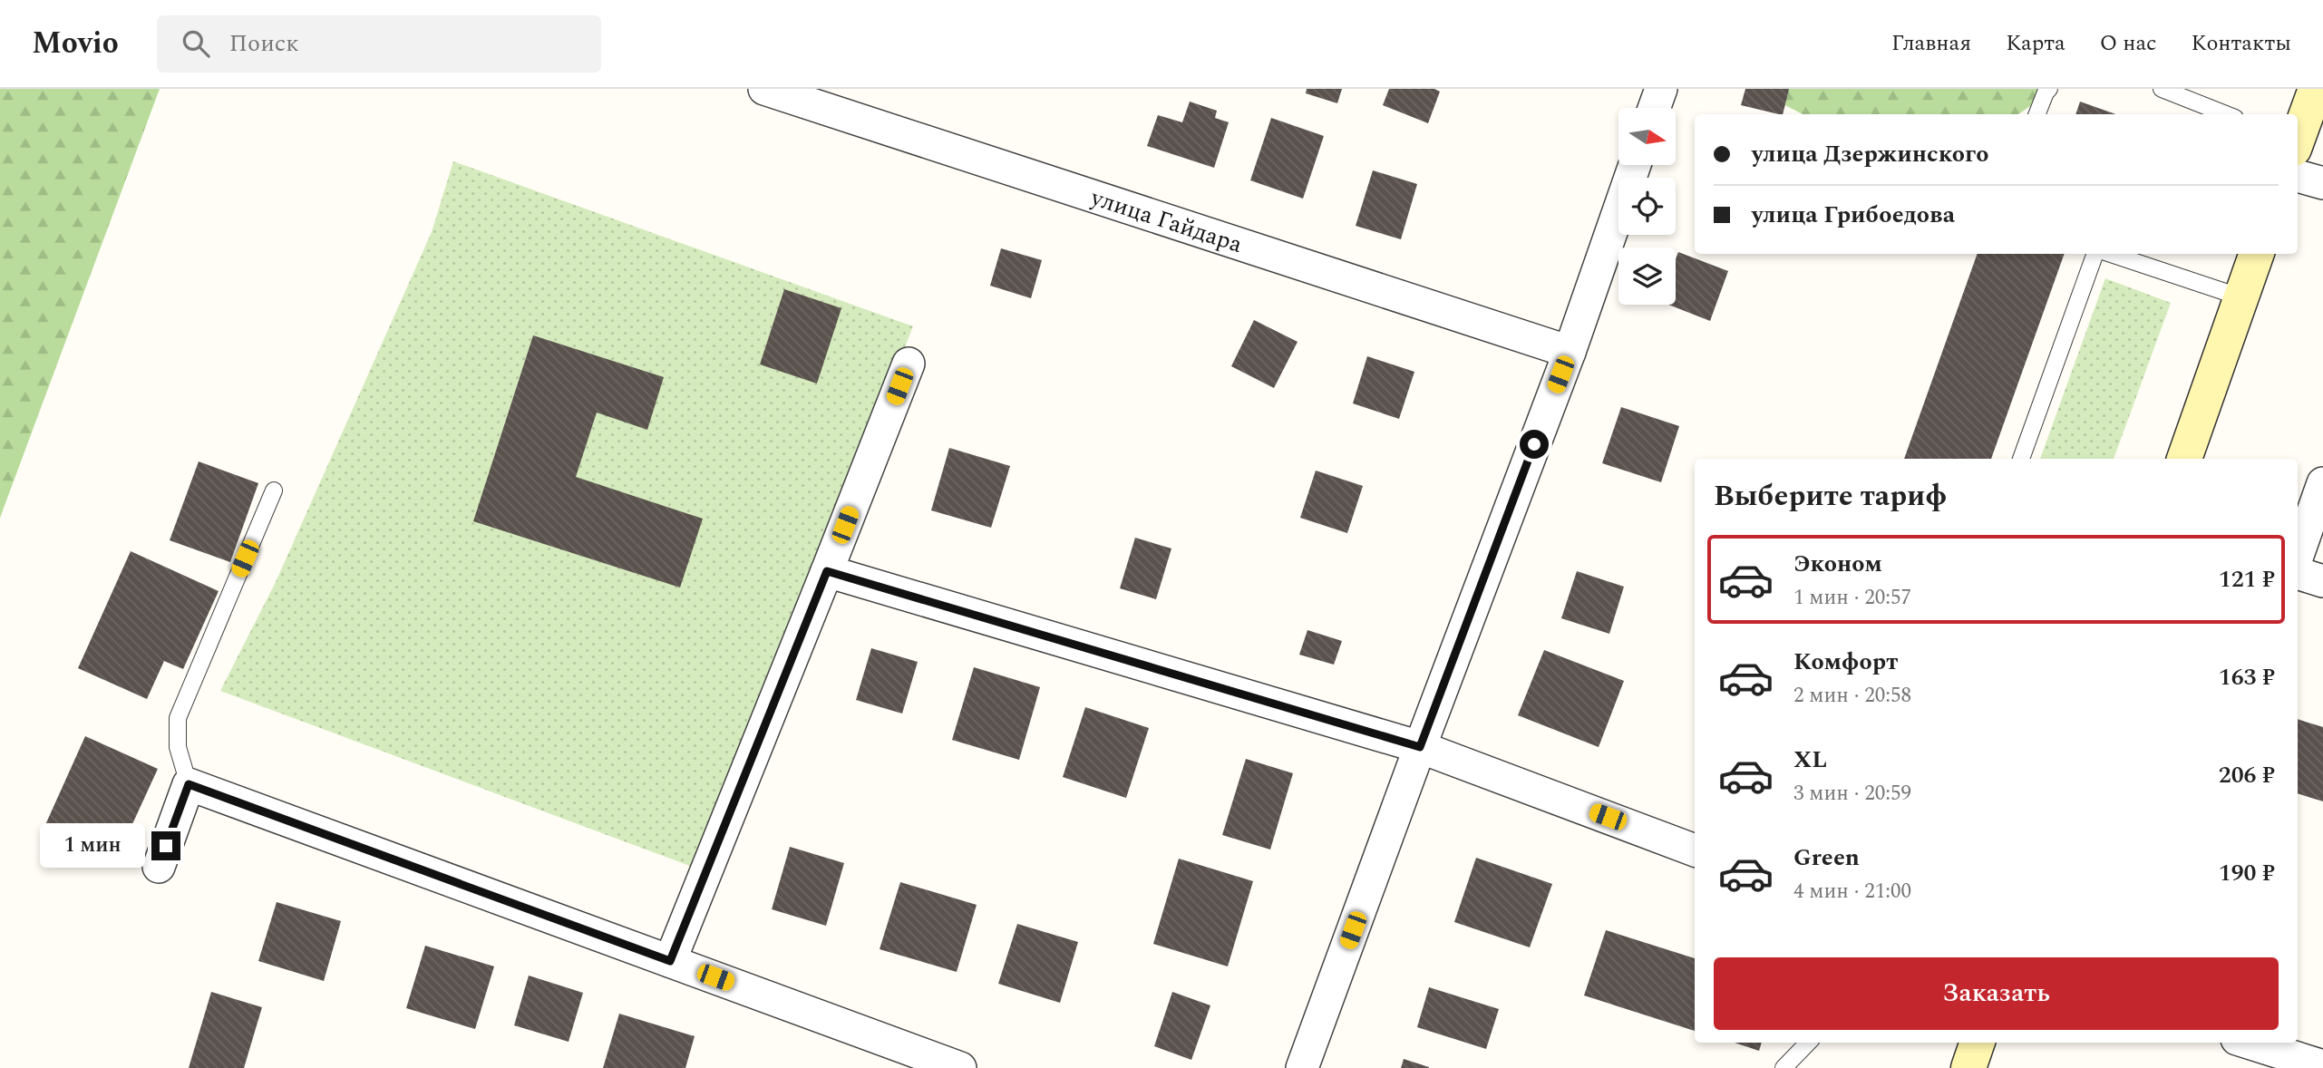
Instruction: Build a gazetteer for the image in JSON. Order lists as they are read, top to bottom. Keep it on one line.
{"streets":{"street":["улица Гайдара"]},"north":"right","page":{"header":"Movio","search":"Поиск","nav":["Главная","Карта","О нас","Контакты"],"banner":["улица Дзержинского","улица Грибоедова"],"heading":"Выберите тариф","list":[{"name":"Эконом","note":"1 мин · 20:57","value":"121 ₽"},{"name":"Комфорт","note":"2 мин · 20:58","value":"163 ₽"},{"name":"XL","note":"3 мин · 20:59","value":"206 ₽"},{"name":"Green","note":"4 мин · 21:00","value":"190 ₽"}],"bubble":"1 мин","buttons":"Заказать"}}
